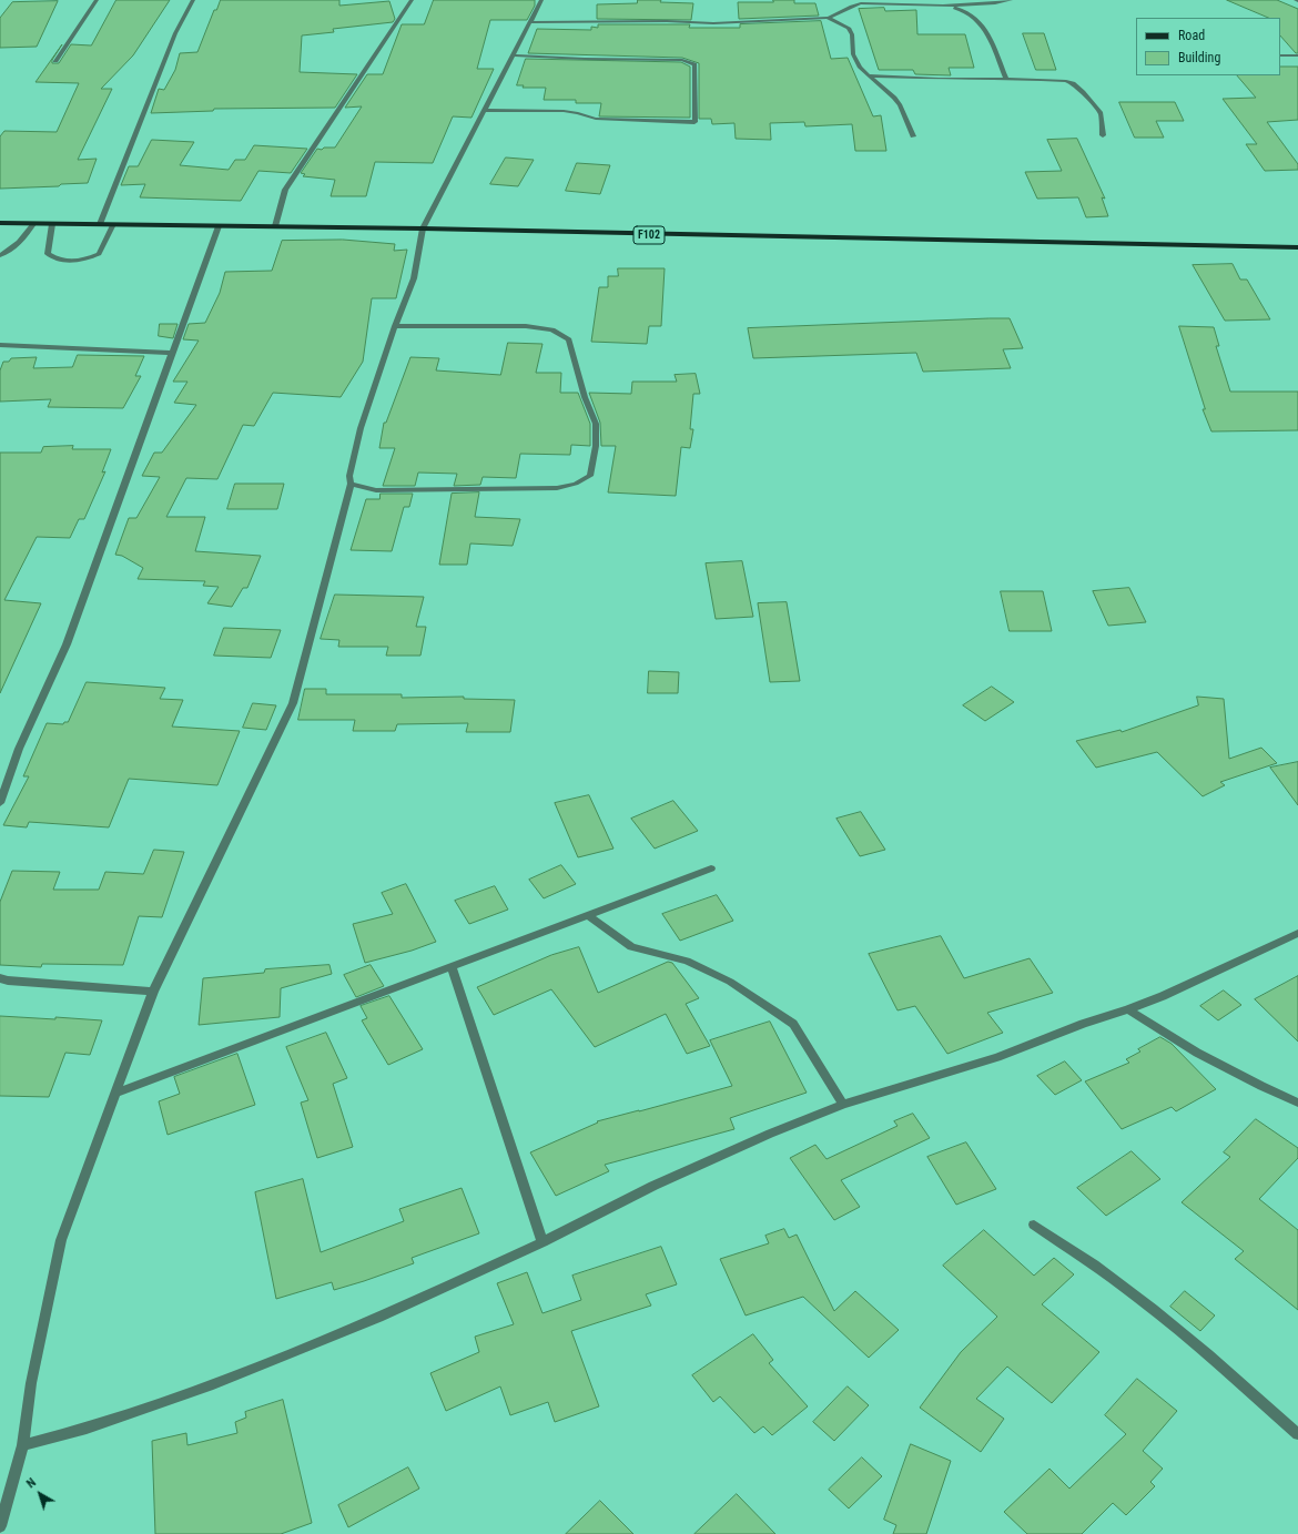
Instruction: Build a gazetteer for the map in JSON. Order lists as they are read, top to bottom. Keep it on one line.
{"streets":{"main road":["F102"]},"legend":["Road","Building"],"north":"top left"}
